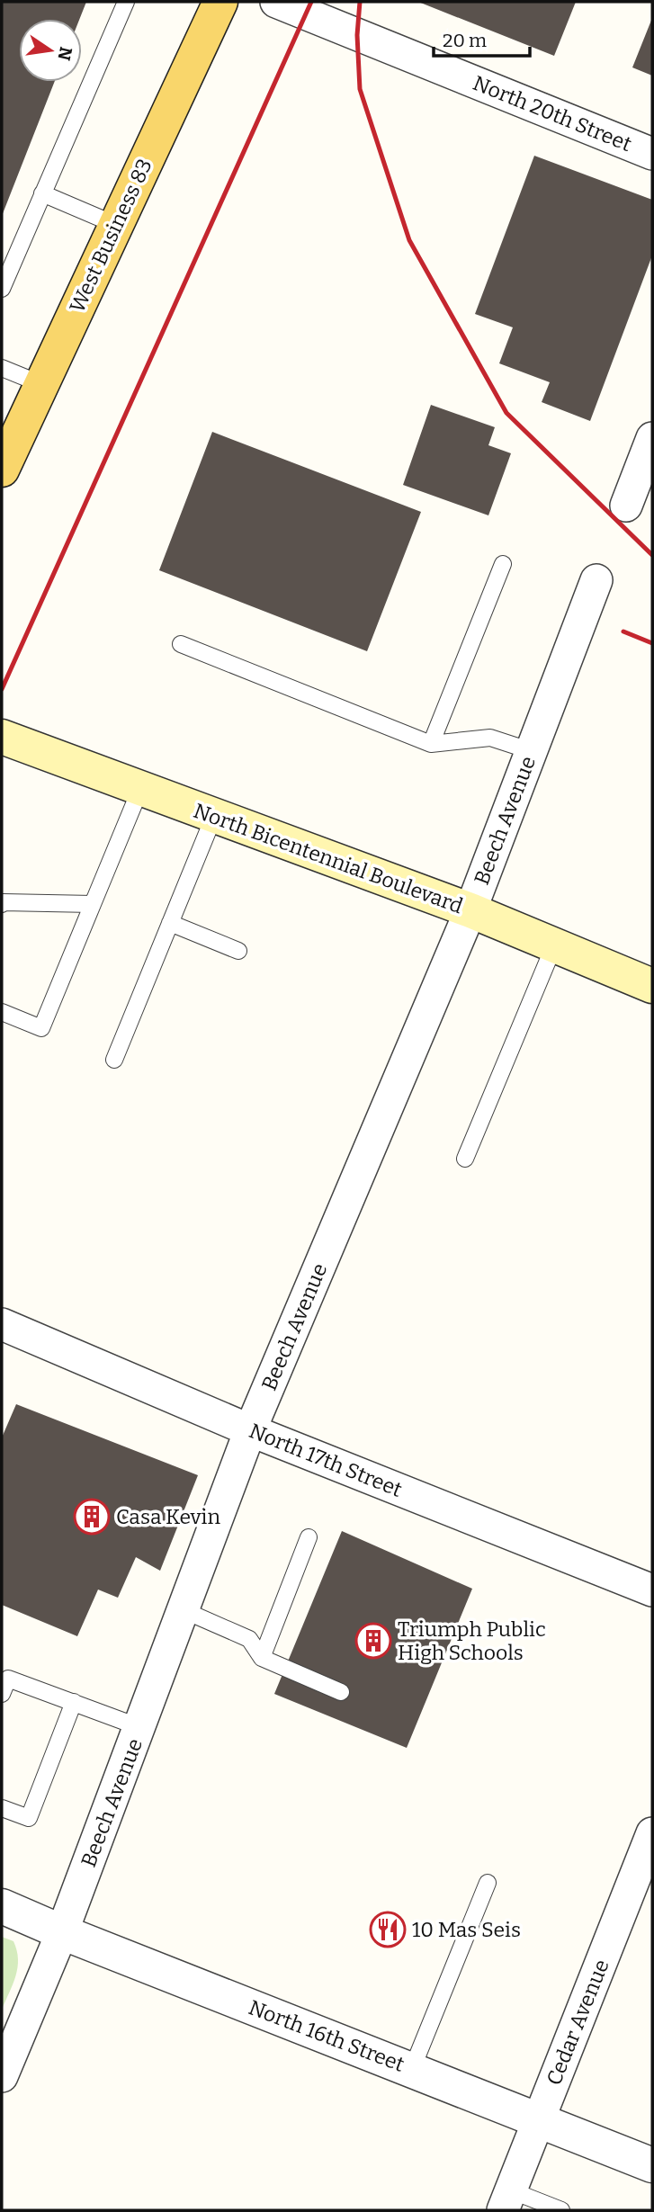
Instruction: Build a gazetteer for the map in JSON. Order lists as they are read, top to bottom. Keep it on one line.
{"streets":{"main road":["West Business 83","North Bicentennial Boulevard"],"street":["North 20th Street","Beech Avenue","North 17th Street","Cedar Avenue","North 16th Street"]},"crossings":[["Beech Avenue","North Bicentennial Boulevard"],["Beech Avenue","North 17th Street"],["Beech Avenue","North 16th Street"],["Cedar Avenue","North 16th Street"]],"places":{"building":["Casa Kevin","Triumph Public High Schools"],"restaurant":["10 Mas Seis"]},"scale_bar":"20 m","north":"right"}
